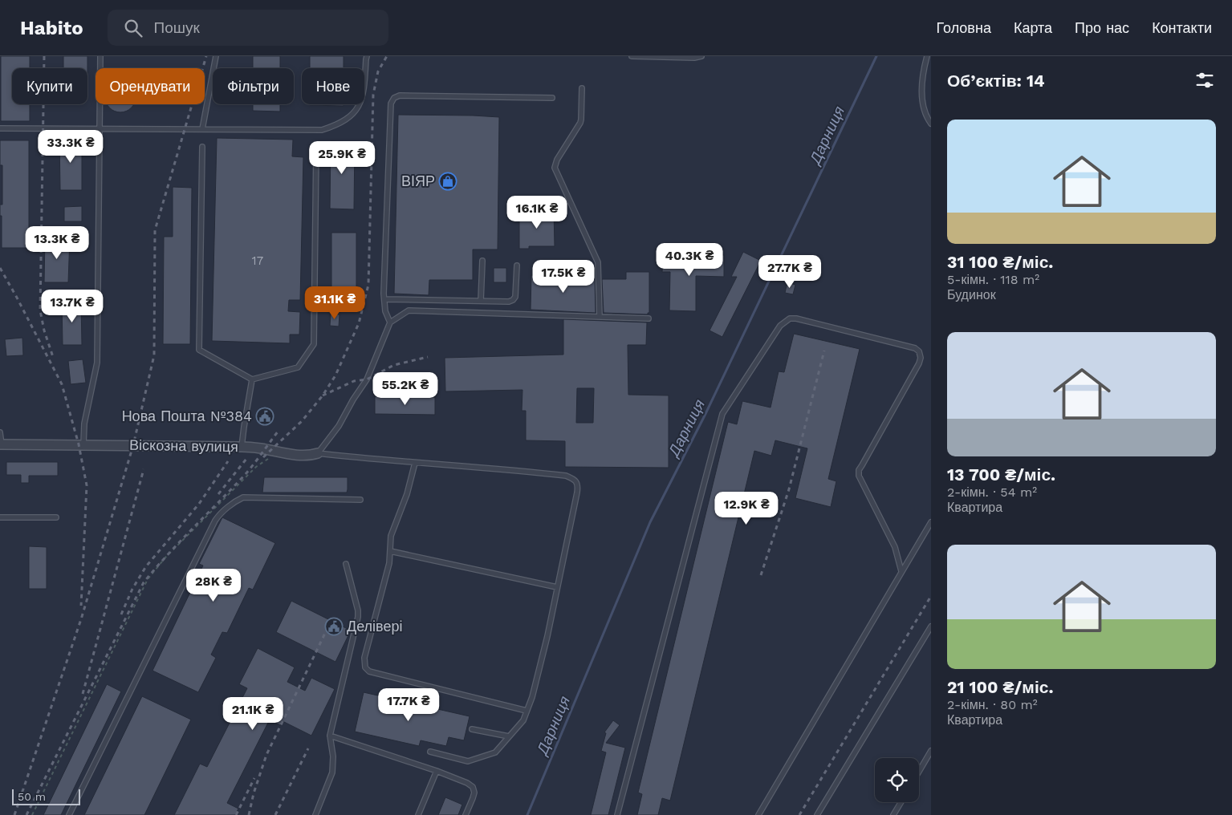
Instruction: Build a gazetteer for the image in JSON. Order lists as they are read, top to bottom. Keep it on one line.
{"streets":{"street":["Віскозна вулиця"]},"water":["Дарниця"],"places":{"shop":["ВІЯР"],"public building":["Нова Пошта №384","Делівері"]},"house_numbers":["17"],"scale_bar":"50 m","page":{"header":"Habito","search":"Пошук","nav":["Головна","Карта","Про нас","Контакти"],"heading":"Об’єктів: 14","chip":["Купити","Орендувати","Фільтри","Нове"],"list":[{"name":"31 100 ₴/міс.","note":"5-кімн. · 118 m² · Будинок"},{"name":"13 700 ₴/міс.","note":"2-кімн. · 54 m² · Квартира"},{"name":"21 100 ₴/міс.","note":"2-кімн. · 80 m² · Квартира"}],"price":["33.3K ₴","25.9K ₴","16.1K ₴","13.3K ₴","40.3K ₴","27.7K ₴","17.5K ₴","31.1K ₴","13.7K ₴","55.2K ₴","12.9K ₴","28K ₴","17.7K ₴","21.1K ₴"],"scale":"50 m"}}
